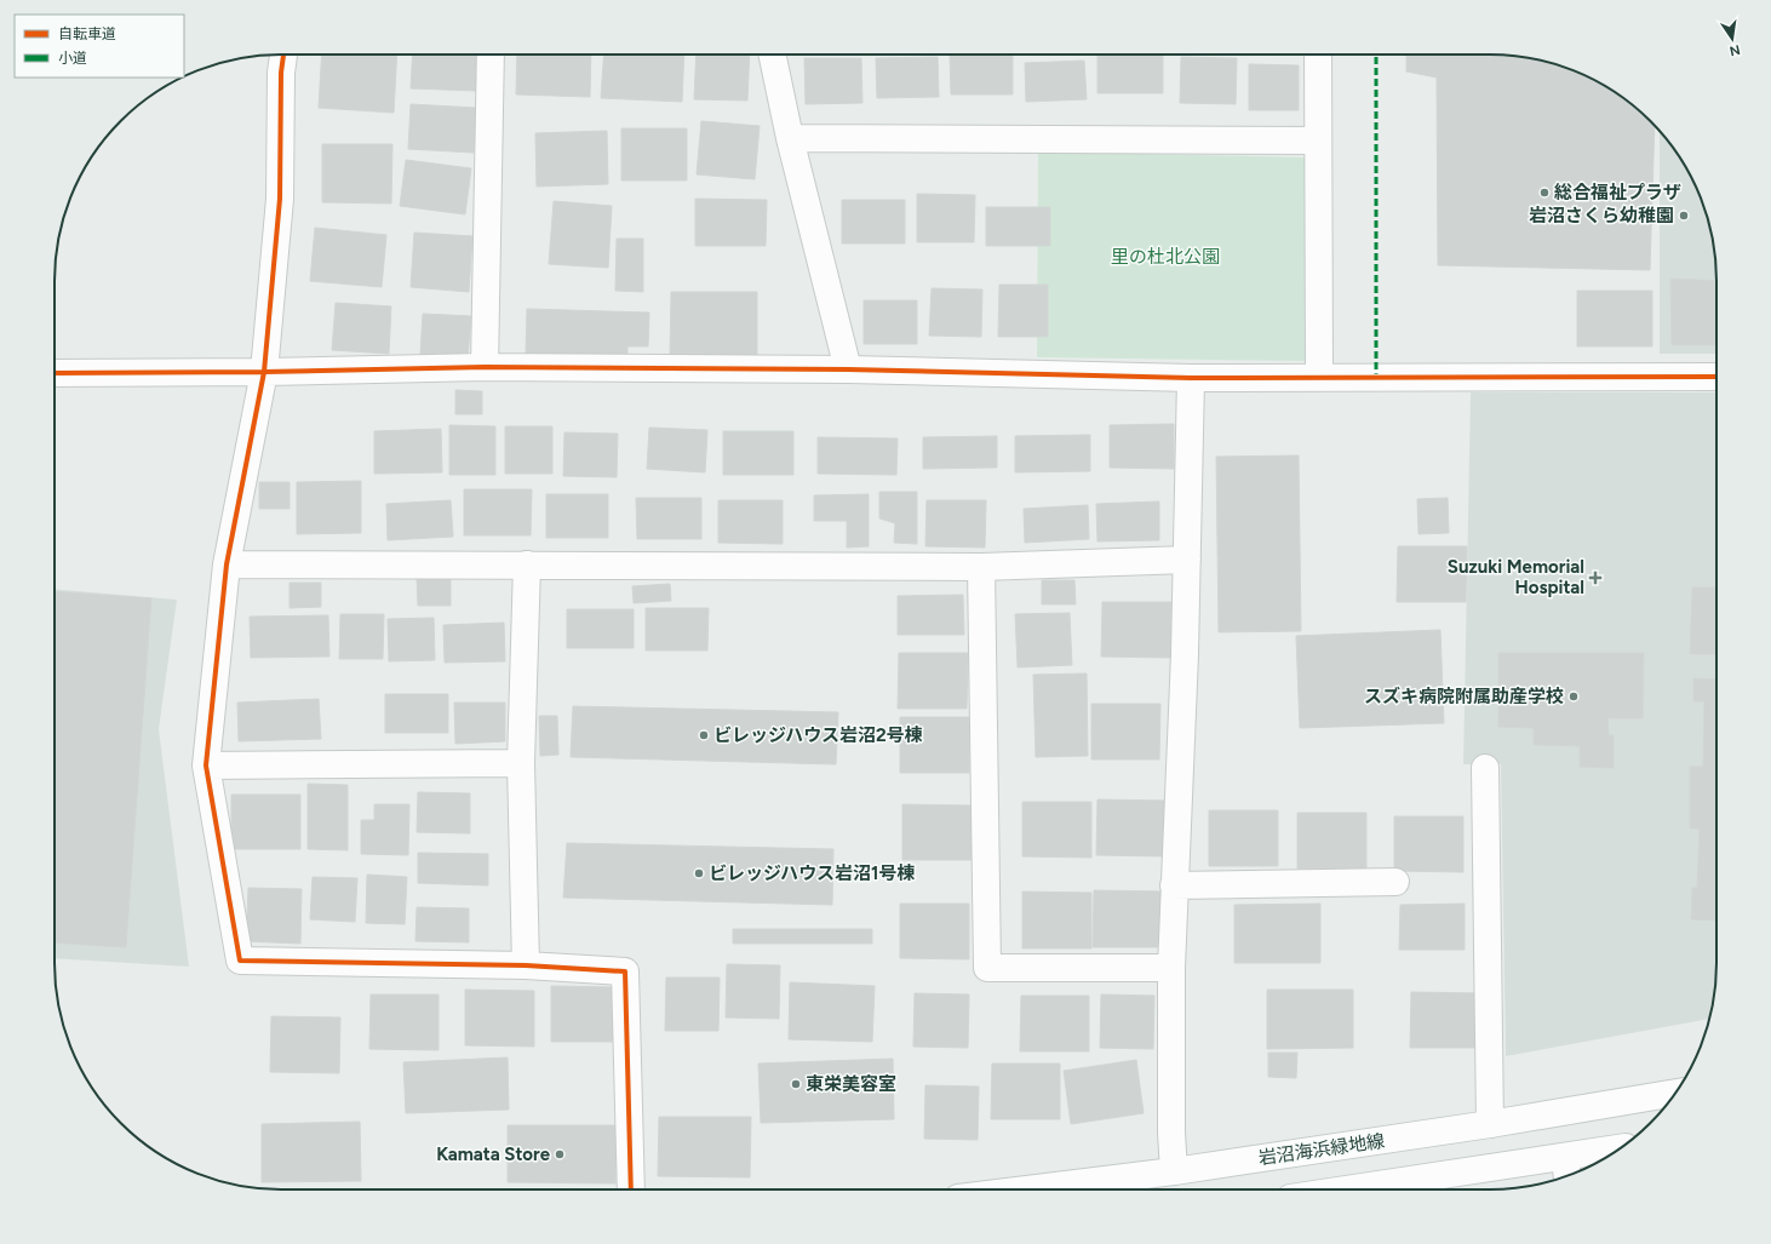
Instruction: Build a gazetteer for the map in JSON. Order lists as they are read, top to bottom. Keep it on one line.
{"streets":{"street":["岩沼海浜緑地線"]},"parks":["里の杜北公園"],"places":{"other":["総合福祉プラザ","岩沼さくら幼稚園","スズキ病院附属助産学校","ビレッジハウス岩沼2号棟","ビレッジハウス岩沼1号棟","東栄美容室","Kamata Store"],"health":["Suzuki Memorial Hospital"]},"legend":["自転車道","小道"],"north":"bottom"}
